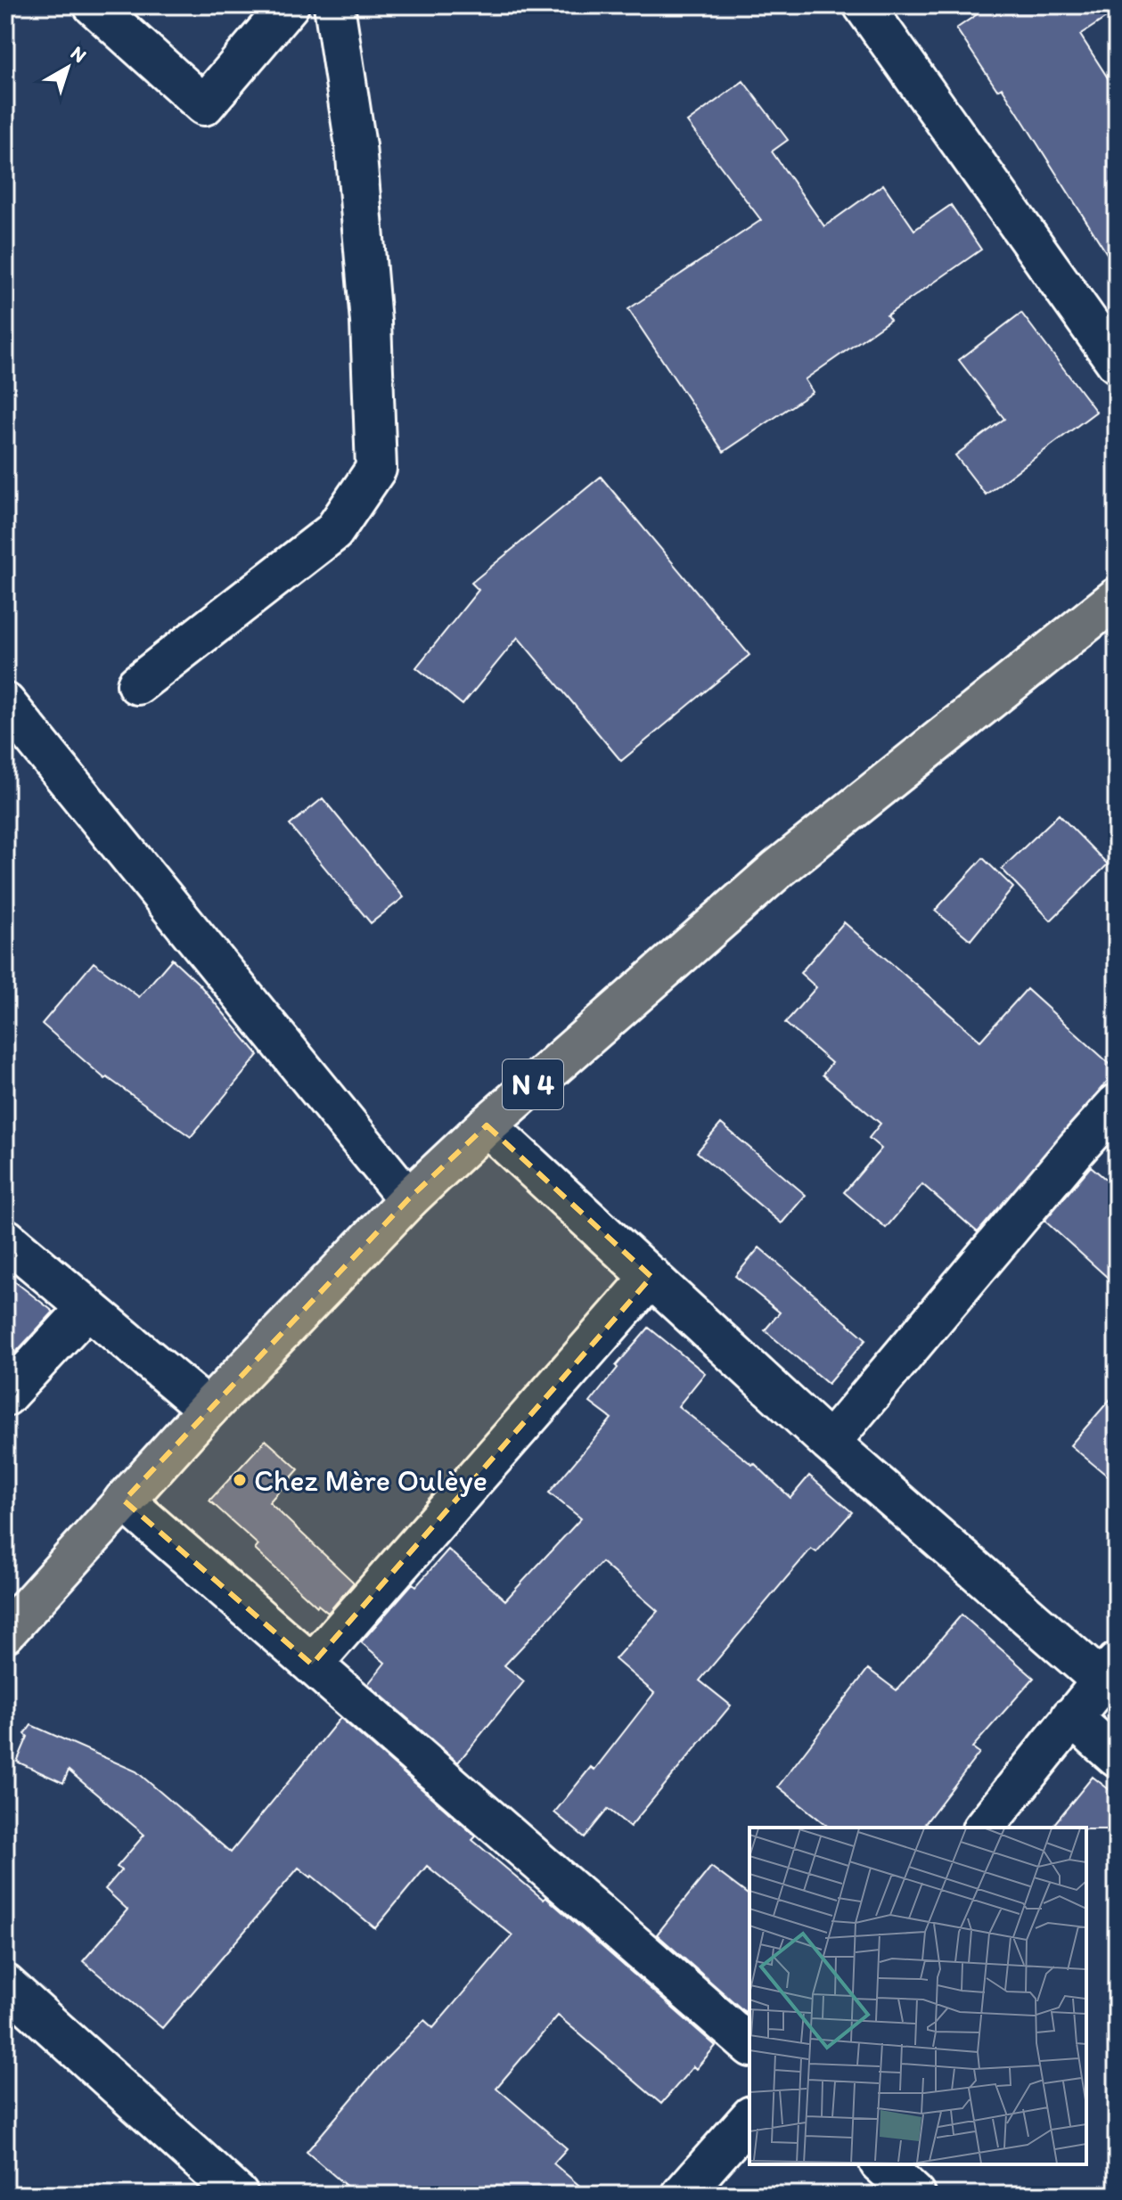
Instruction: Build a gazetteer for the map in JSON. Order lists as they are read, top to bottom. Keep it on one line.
{"streets":{"main road":["N 4"]},"places":["Chez Mère Oulèye"],"north":"top right"}
